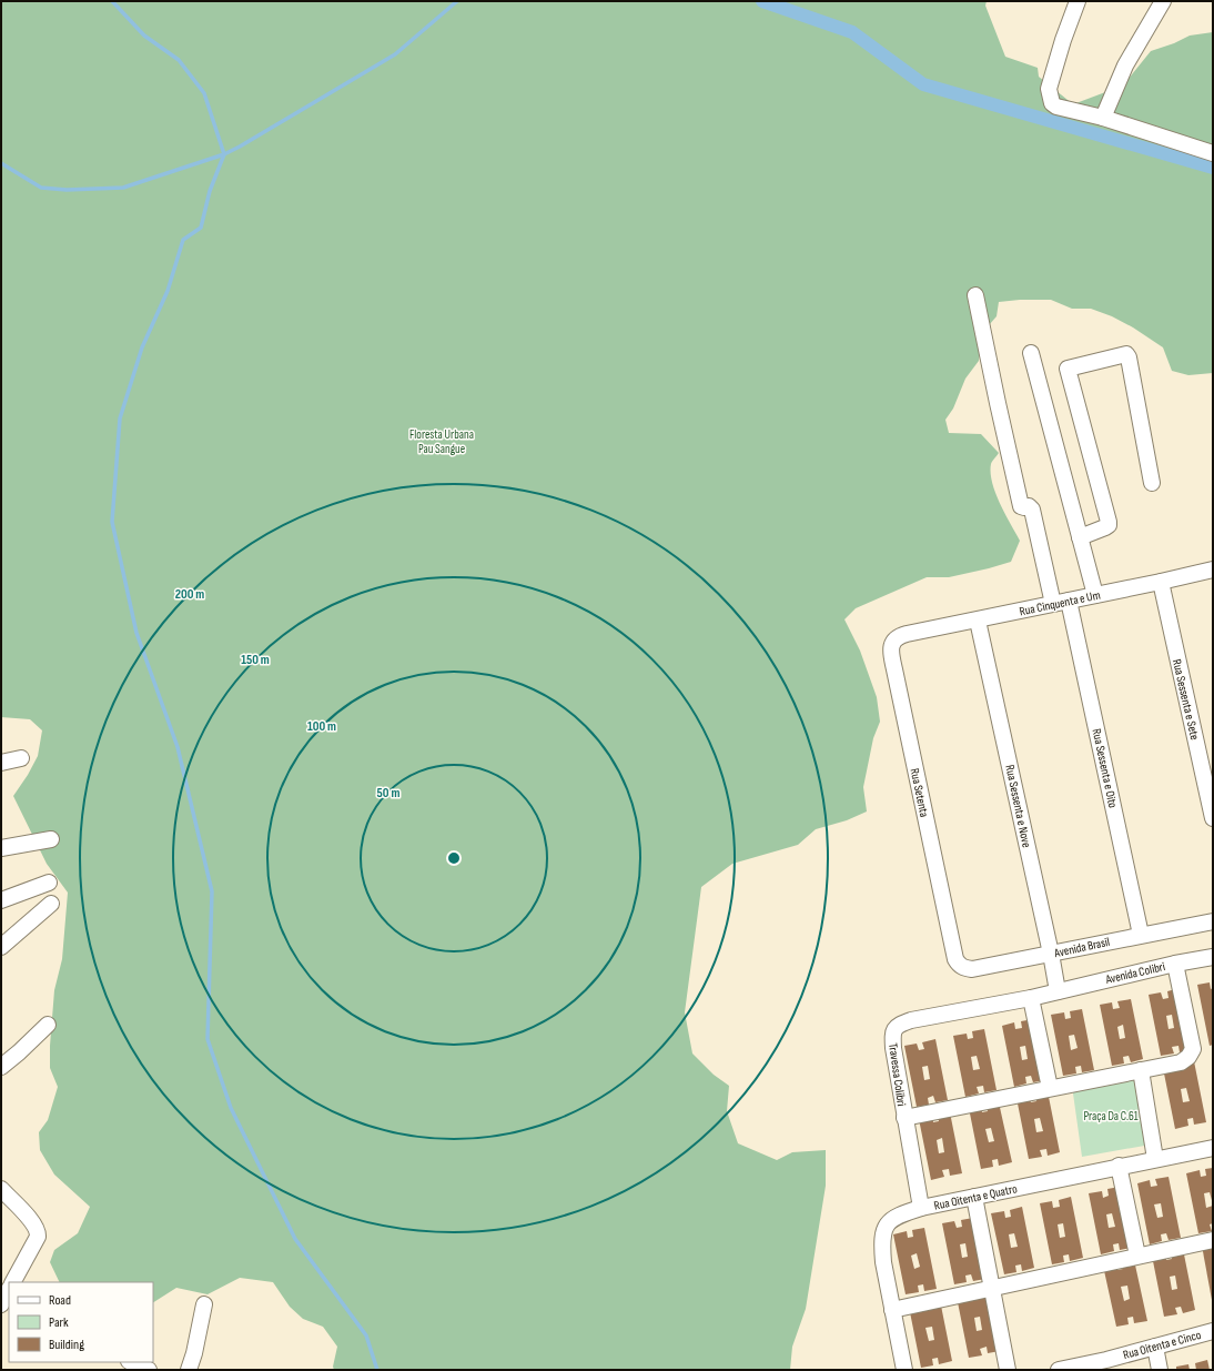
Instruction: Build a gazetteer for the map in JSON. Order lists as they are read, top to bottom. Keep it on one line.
{"streets":{"street":["Rua Cinquenta e Um","Rua Sessenta e Sete","Rua Sessenta e Oito","Rua Setenta","Rua Sessenta e Nove","Avenida Brasil","Avenida Colibri","Travessa Colibri","Rua Oitenta e Quatro","Rua Oitenta e Cinco"]},"crossings":[["Rua Cinquenta e Um","Rua Sessenta e Sete"],["Rua Cinquenta e Um","Rua Sessenta e Oito"],["Rua Cinquenta e Um","Rua Setenta"],["Rua Cinquenta e Um","Rua Sessenta e Nove"],["Rua Sessenta e Oito","Avenida Brasil"],["Rua Setenta","Avenida Brasil"],["Rua Sessenta e Nove","Avenida Brasil"],["Rua Sessenta e Nove","Avenida Colibri"],["Rua Sessenta e Nove","Travessa Colibri"],["Avenida Colibri","Travessa Colibri"],["Travessa Colibri","Rua Oitenta e Quatro"]],"parks":["Floresta Urbana Pau Sangue","Praça Da C.61"],"legend":["Road","Park","Building"],"rings":["200 m","150 m","100 m","50 m"]}
